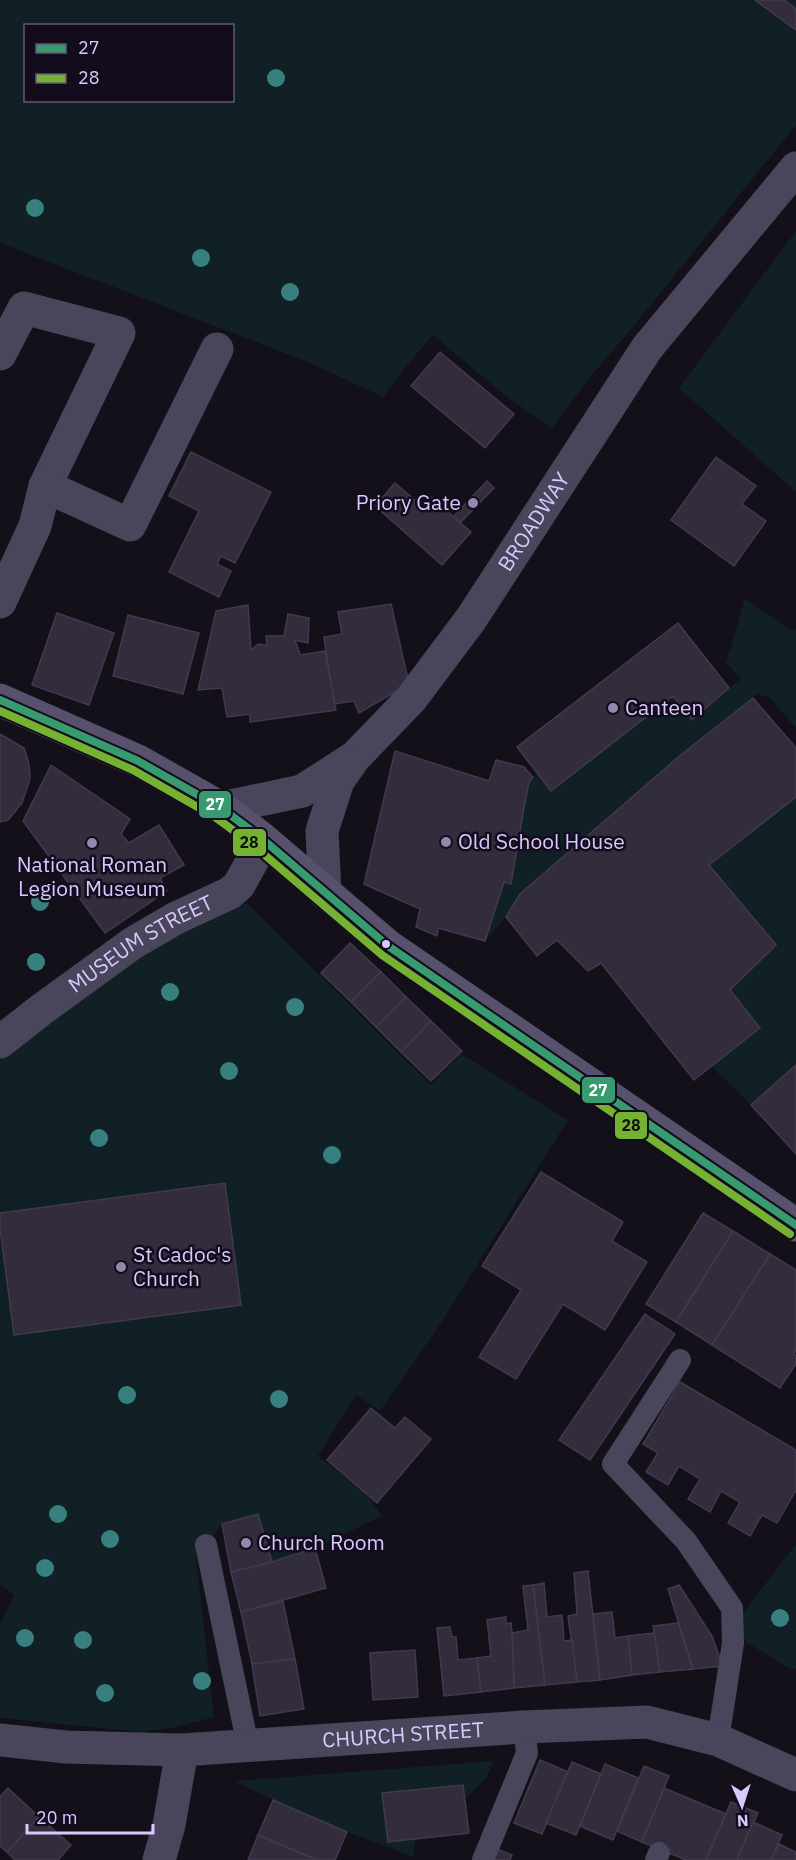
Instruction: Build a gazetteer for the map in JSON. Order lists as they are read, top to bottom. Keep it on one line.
{"streets":{"street":["BROADWAY","MUSEUM STREET","CHURCH STREET"]},"places":["Priory Gate","Canteen","Old School House","National Roman Legion Museum","St Cadoc's Church","Church Room"],"lines":["transit line 27","transit line 28"],"legend":["27","28"],"scale_bar":"20 m","north":"bottom"}
